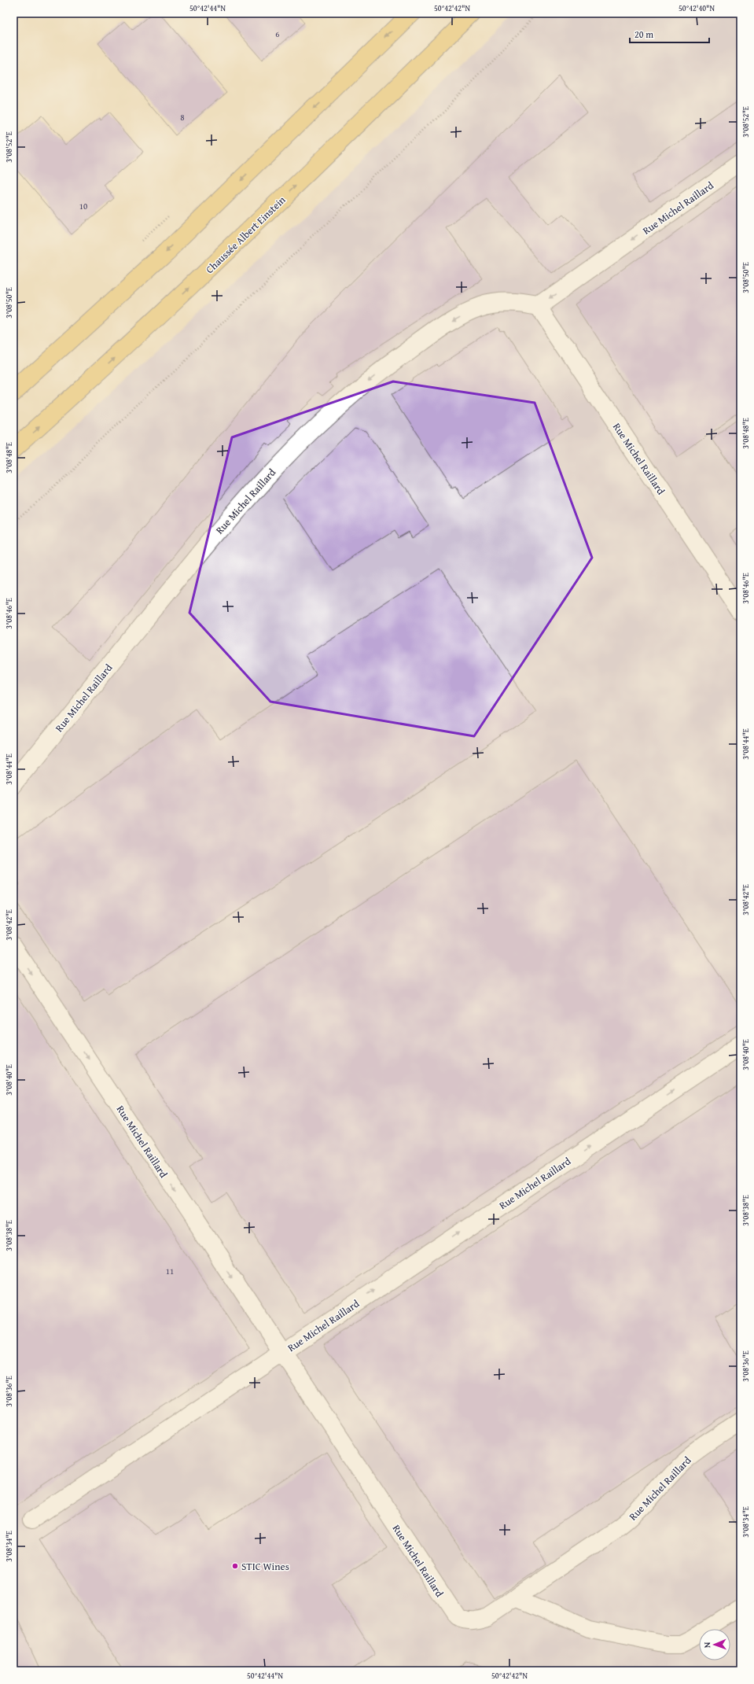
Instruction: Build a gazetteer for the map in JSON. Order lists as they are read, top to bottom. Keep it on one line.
{"streets":{"main road":["Chaussée Albert Einstein"],"street":["Rue Michel Raillard"]},"places":["STIC Wines"],"house_numbers":["6","8","10","11"],"scale_bar":"20 m","north":"left","coordinates":["50°42'44\"N","50°42'42\"N","50°42'40\"N","3°08'52\"E","3°08'50\"E","3°08'48\"E","3°08'46\"E","3°08'44\"E","3°08'42\"E","3°08'40\"E","3°08'38\"E","3°08'36\"E","3°08'34\"E"]}
